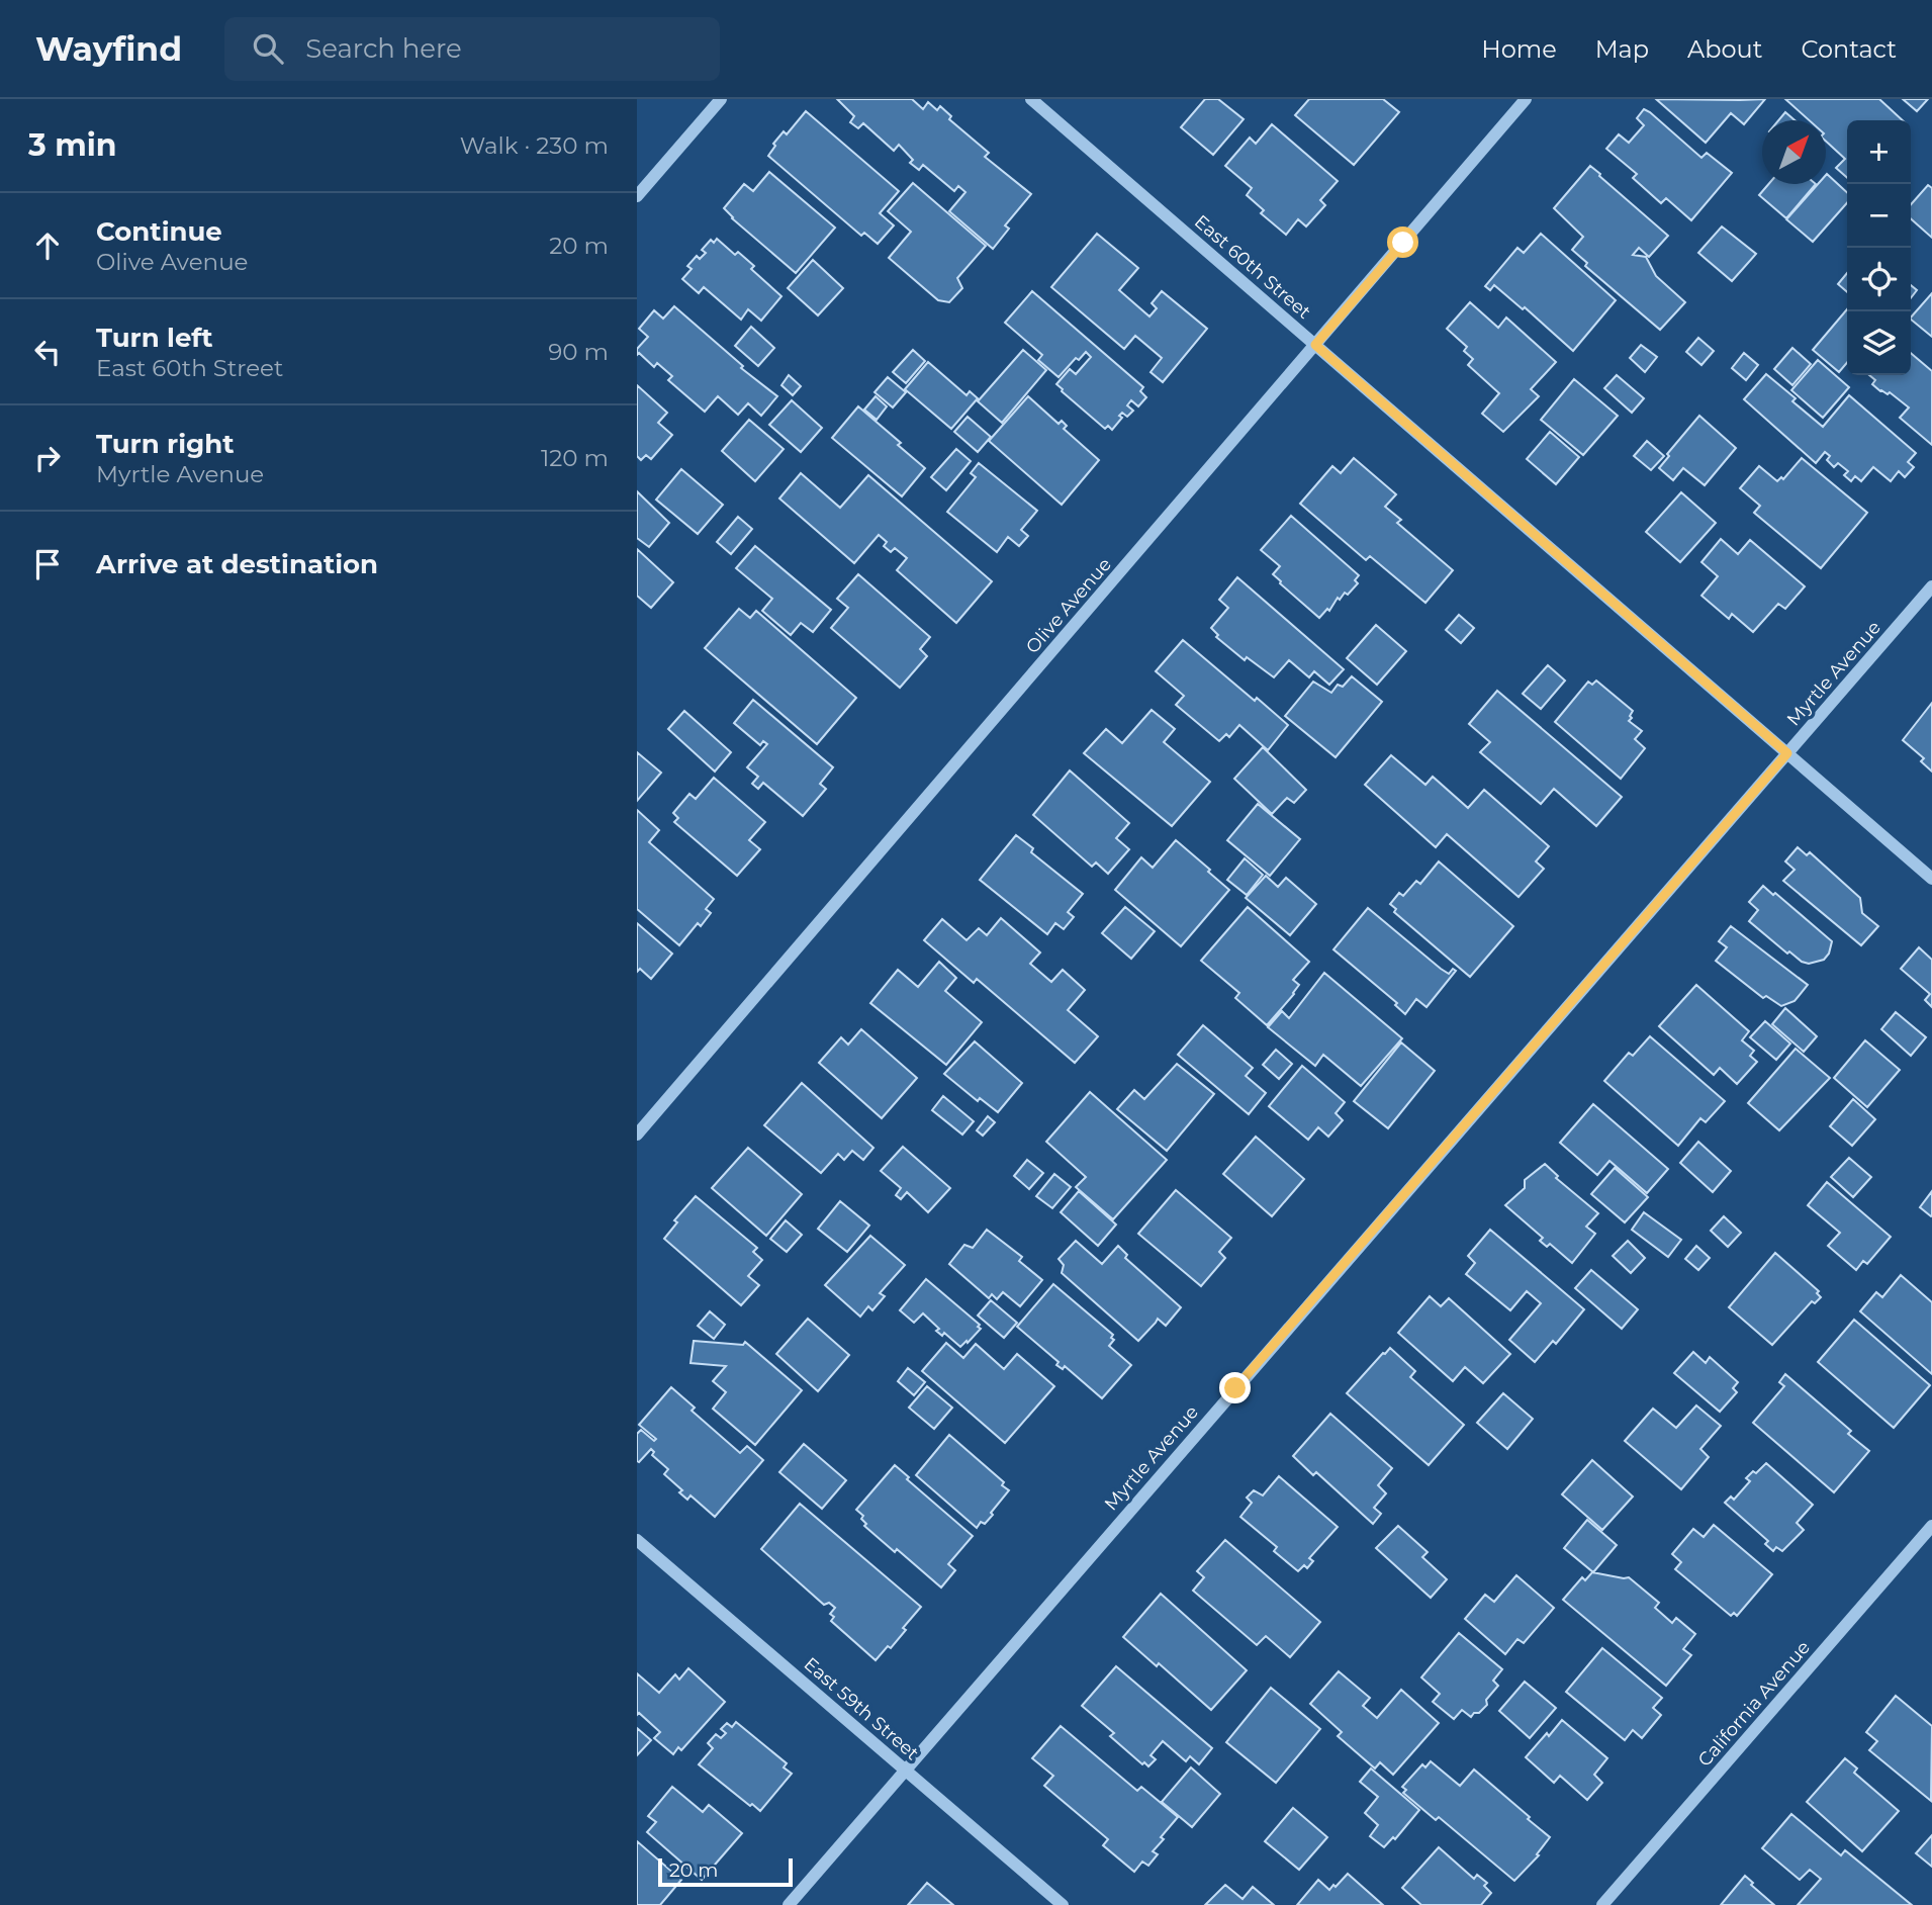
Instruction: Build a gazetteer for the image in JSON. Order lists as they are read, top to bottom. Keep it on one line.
{"streets":{"street":["East 60th Street","Olive Avenue","Myrtle Avenue","California Avenue","East 59th Street"]},"crossings":[["East 60th Street","Olive Avenue"],["East 60th Street","Myrtle Avenue"],["Myrtle Avenue","East 59th Street"]],"scale_bar":"20 m","north":"top right","page":{"header":"Wayfind","search":"Search here","nav":["Home","Map","About","Contact"],"heading":["3 min","Walk · 230 m"],"map_buttons":["+","−"],"list":[["Continue","Olive Avenue","20 m"],["Turn left","East 60th Street","90 m"],["Turn right","Myrtle Avenue","120 m"],"Arrive at destination"],"scale":"20 m"}}
